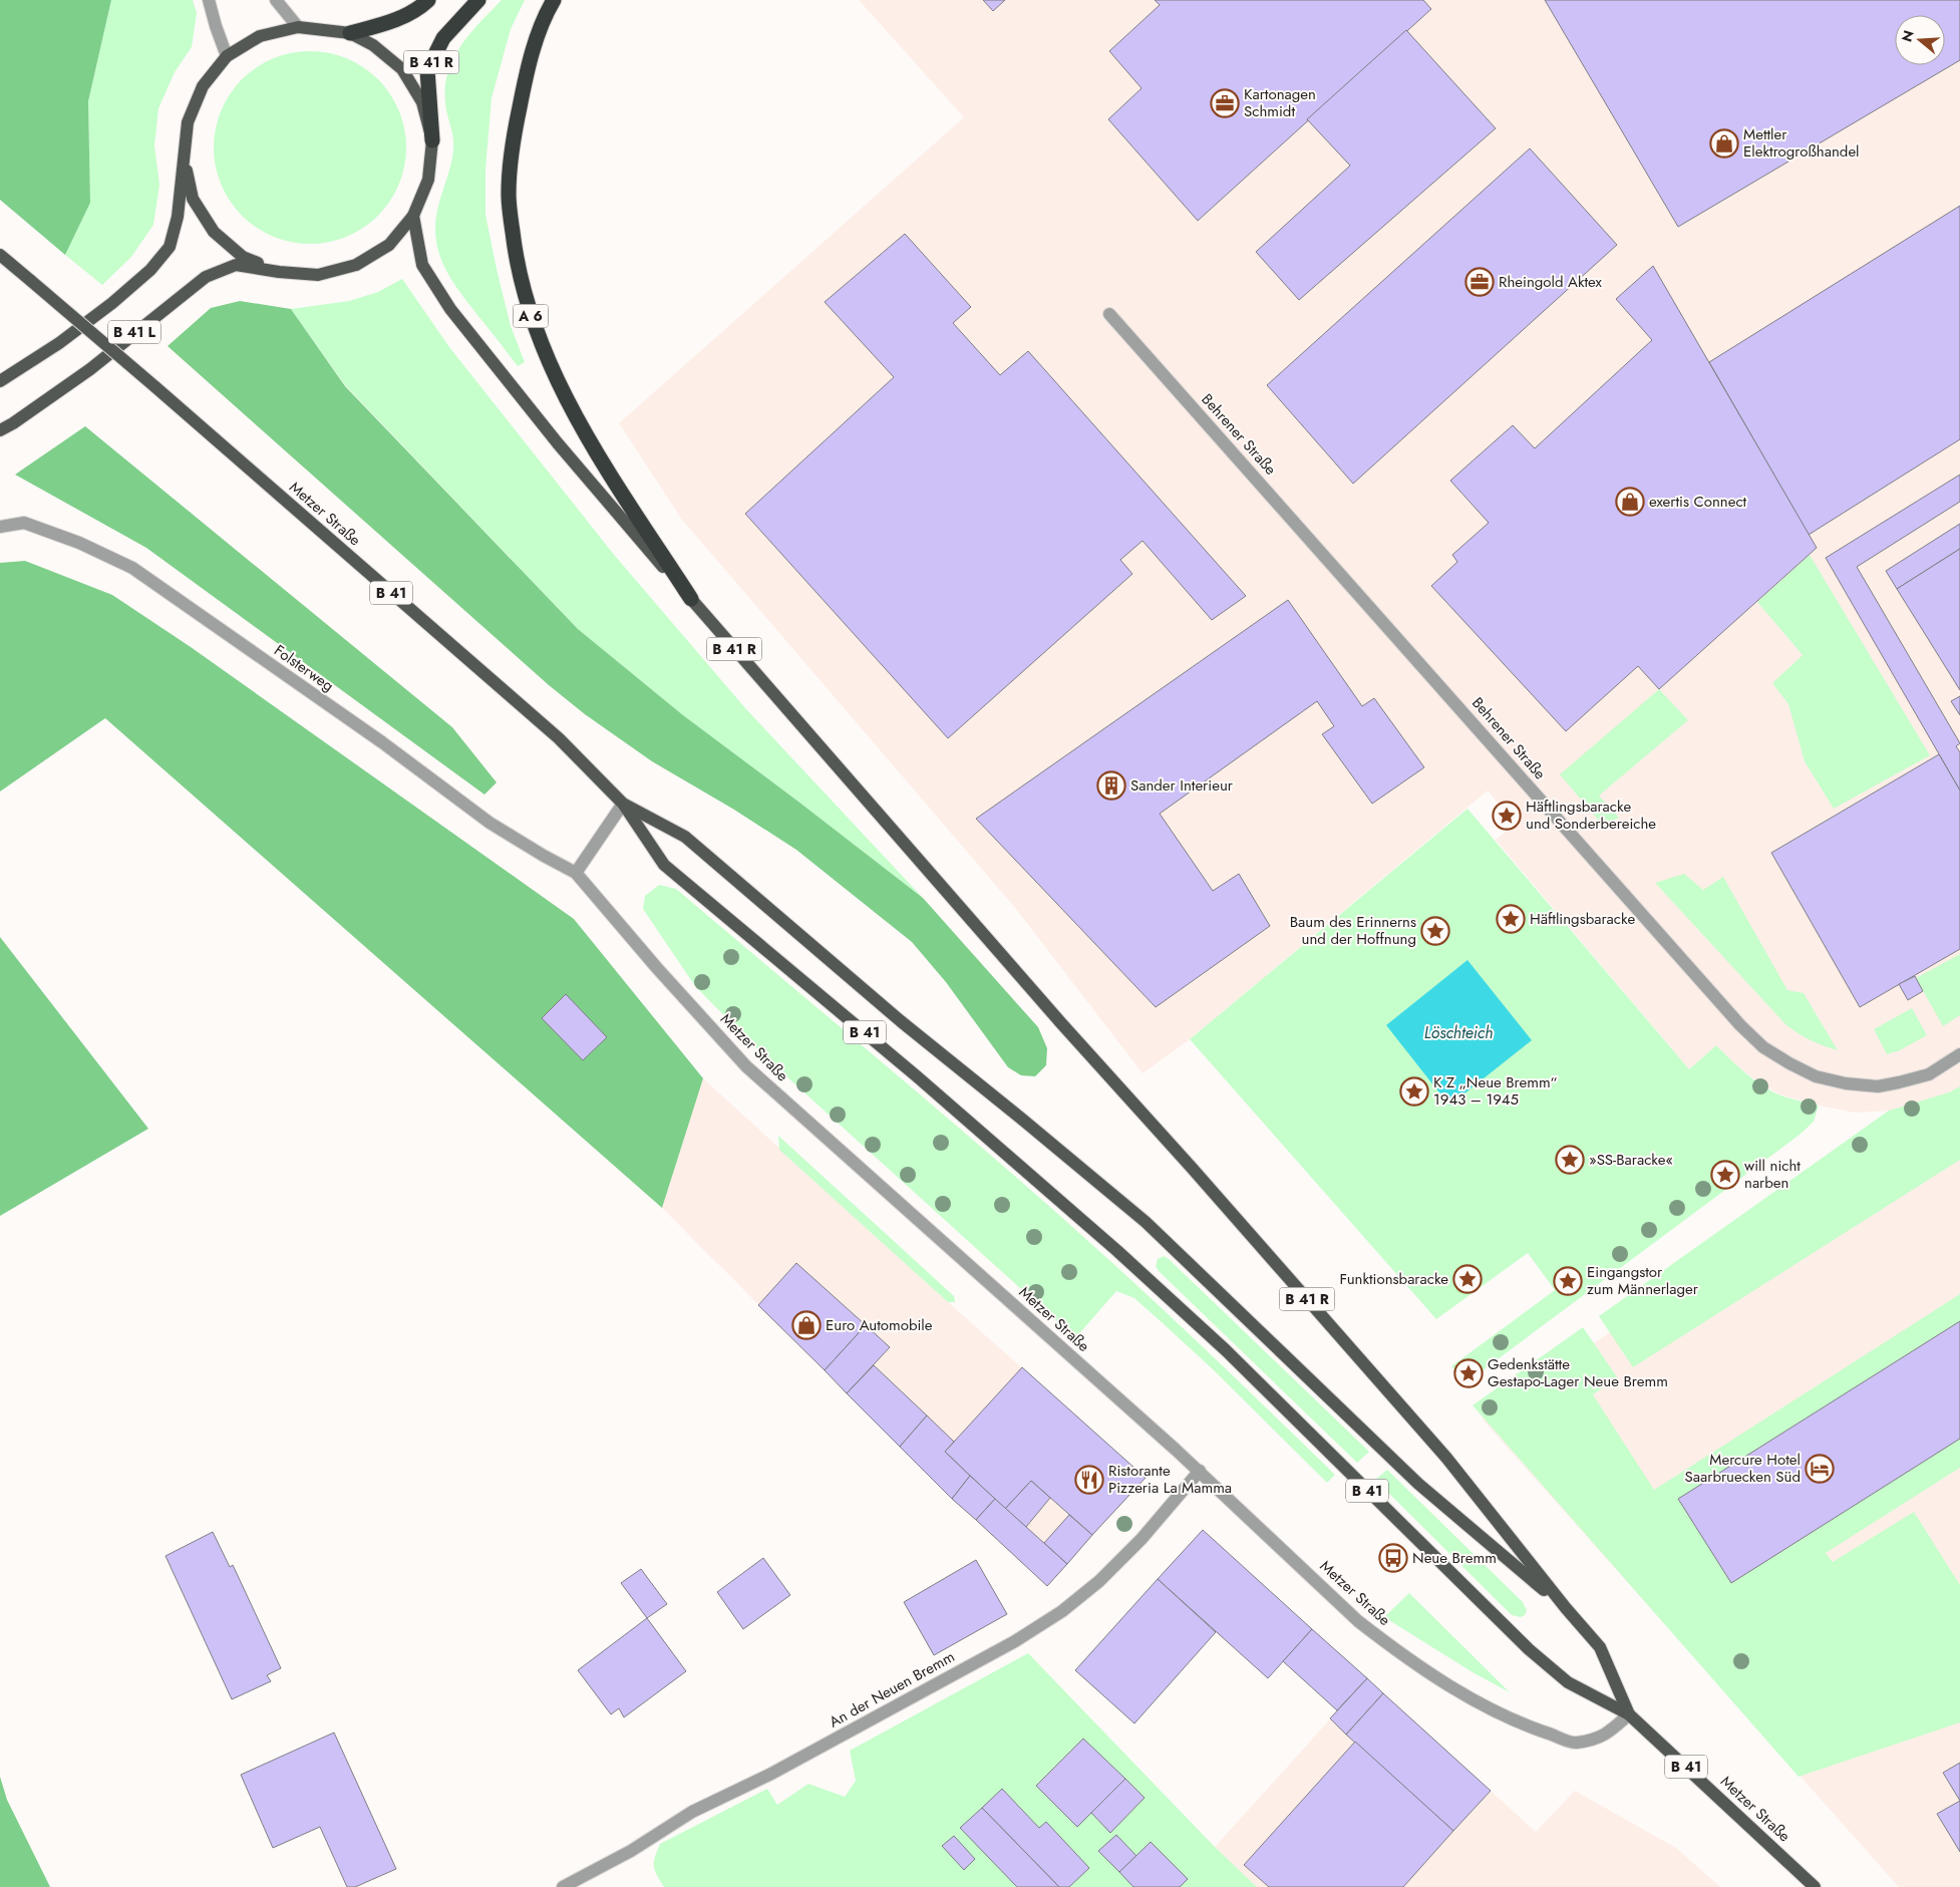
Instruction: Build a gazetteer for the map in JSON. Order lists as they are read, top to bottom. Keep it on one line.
{"streets":{"highway":["B 41 R","A 6"],"main road":["B 41 L","Metzer Straße","B 41"],"street":["Behrener Straße","Folsterweg","An der Neuen Bremm"]},"crossings":[["B 41 R","A 6"],["B 41 R","Metzer Straße"],["A 6","Metzer Straße"],["Metzer Straße","Folsterweg"],["Metzer Straße","An der Neuen Bremm"]],"water":["Löschteich"],"places":{"office":["Kartonagen Schmidt","Rheingold Aktex"],"shop":["Mettler Elektrogroßhandel","exertis Connect","Euro Automobile"],"building":["Sander Interieur"],"place":["Häftlingsbaracke und Sonderbereiche","Häftlingsbaracke","Baum des Erinnerns und der Hoffnung","K Z „Neue Bremm“ 1943 – 1945","»SS-Baracke«","will nicht narben","Funktionsbaracke","Eingangstor zum Männerlager","Gedenkstätte Gestapo-Lager Neue Bremm"],"hotel":["Mercure Hotel Saarbruecken Süd"],"restaurant":["Ristorante Pizzeria La Mamma"],"bus stop":["Neue Bremm"]},"north":"left"}
